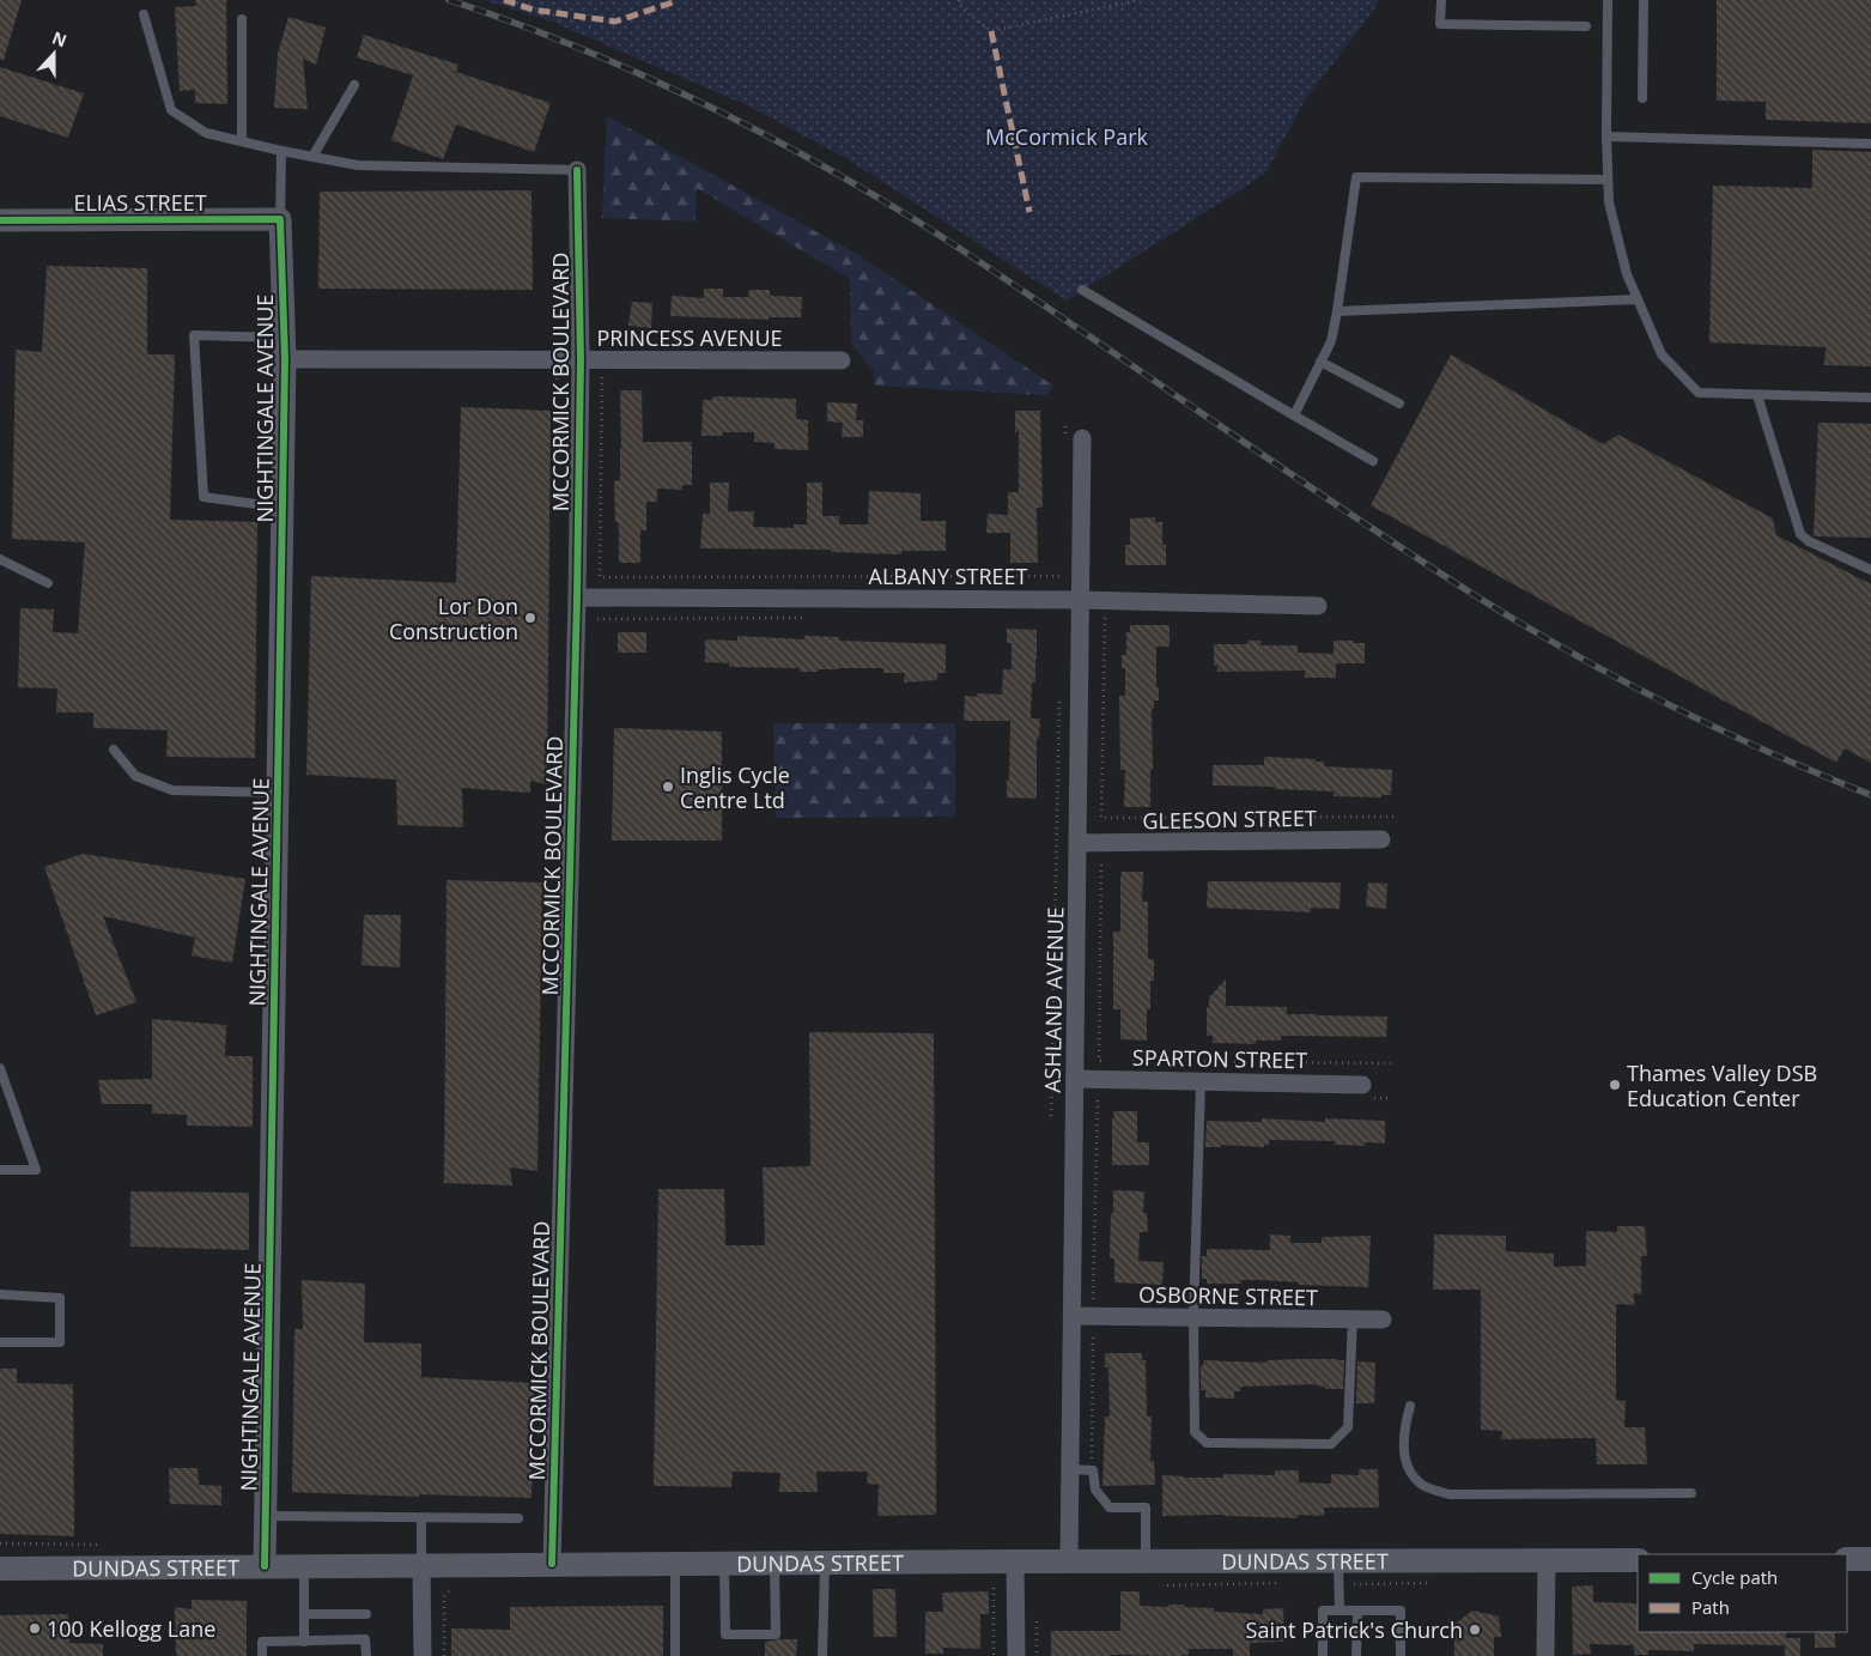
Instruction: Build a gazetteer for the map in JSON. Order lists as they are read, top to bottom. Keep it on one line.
{"streets":{"main road":["DUNDAS STREET"],"street":["ELIAS STREET","PRINCESS AVENUE","MCCORMICK BOULEVARD","NIGHTINGALE AVENUE","ALBANY STREET","GLEESON STREET","ASHLAND AVENUE","SPARTON STREET","OSBORNE STREET"]},"crossings":[["ELIAS STREET","NIGHTINGALE AVENUE"],["PRINCESS AVENUE","MCCORMICK BOULEVARD"],["PRINCESS AVENUE","NIGHTINGALE AVENUE"],["MCCORMICK BOULEVARD","ALBANY STREET"],["MCCORMICK BOULEVARD","DUNDAS STREET"],["NIGHTINGALE AVENUE","DUNDAS STREET"],["ALBANY STREET","ASHLAND AVENUE"],["GLEESON STREET","ASHLAND AVENUE"],["ASHLAND AVENUE","SPARTON STREET"],["ASHLAND AVENUE","OSBORNE STREET"],["ASHLAND AVENUE","DUNDAS STREET"]],"parks":["McCormick Park"],"places":["Lor Don Construction","Inglis Cycle Centre Ltd","Thames Valley DSB Education Center","100 Kellogg Lane","Saint Patrick's Church"],"legend":["Cycle path","Path"],"north":"top"}
